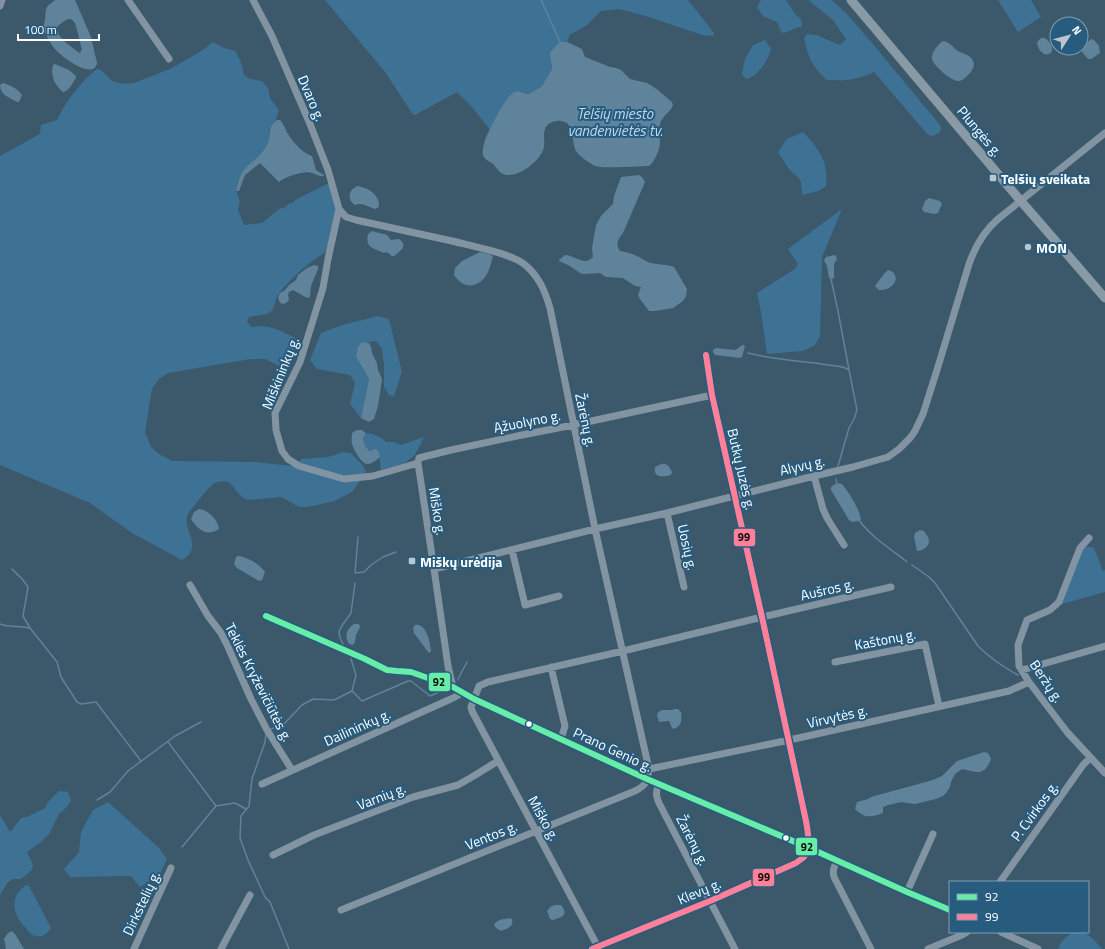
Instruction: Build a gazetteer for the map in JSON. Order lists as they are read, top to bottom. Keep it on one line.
{"streets":{"main road":["Plungės g."],"street":["Dvaro g.","Miškininkų g.","Žarėnų g.","Ąžuolyno g.","Alyvų g.","Butkų Juzės g.","Miško g.","Uosių g.","Aušros g.","Kaštonų g.","Beržų g.","Teklės Kryževičiūtės g.","Virvytės g.","Dailininkų g.","Prano Genio g.","Varnių g.","P. Cvirkos g.","Ventos g.","Klevų g.","Dirkstelių g."]},"crossings":[["Dvaro g.","Miškininkų g."],["Dvaro g.","Žarėnų g."],["Plungės g.","Alyvų g."],["Miškininkų g.","Žarėnų g."],["Miškininkų g.","Ąžuolyno g."],["Miškininkų g.","Miško g."],["Žarėnų g.","Ąžuolyno g."],["Žarėnų g.","Alyvų g."],["Žarėnų g.","Aušros g."],["Žarėnų g.","Virvytės g."],["Žarėnų g.","Prano Genio g."],["Žarėnų g.","Ventos g."],["Žarėnų g.","Klevų g."],["Ąžuolyno g.","Butkų Juzės g."],["Ąžuolyno g.","Miško g."],["Alyvų g.","Butkų Juzės g."],["Alyvų g.","Miško g."],["Alyvų g.","Uosių g."],["Butkų Juzės g.","Aušros g."],["Butkų Juzės g.","Virvytės g."],["Butkų Juzės g.","Prano Genio g."],["Butkų Juzės g.","Klevų g."],["Miško g.","Aušros g."],["Miško g.","Prano Genio g."],["Miško g.","Varnių g."],["Miško g.","Ventos g."],["Miško g.","Klevų g."],["Aušros g.","Prano Genio g."],["Kaštonų g.","Virvytės g."],["Beržų g.","Virvytės g."],["Beržų g.","P. Cvirkos g."],["Teklės Kryževičiūtės g.","Dailininkų g."],["Dailininkų g.","Prano Genio g."],["Prano Genio g.","Ventos g."],["Prano Genio g.","Klevų g."]],"water":["Telšių miesto vandenvietės tv."],"places":{"transit":["Telšių sveikata","Miškų urėdija"],"other":["MON"]},"lines":["transit line 99","transit line 92"],"legend":["92","99"],"scale_bar":"100 m","north":"top right"}
